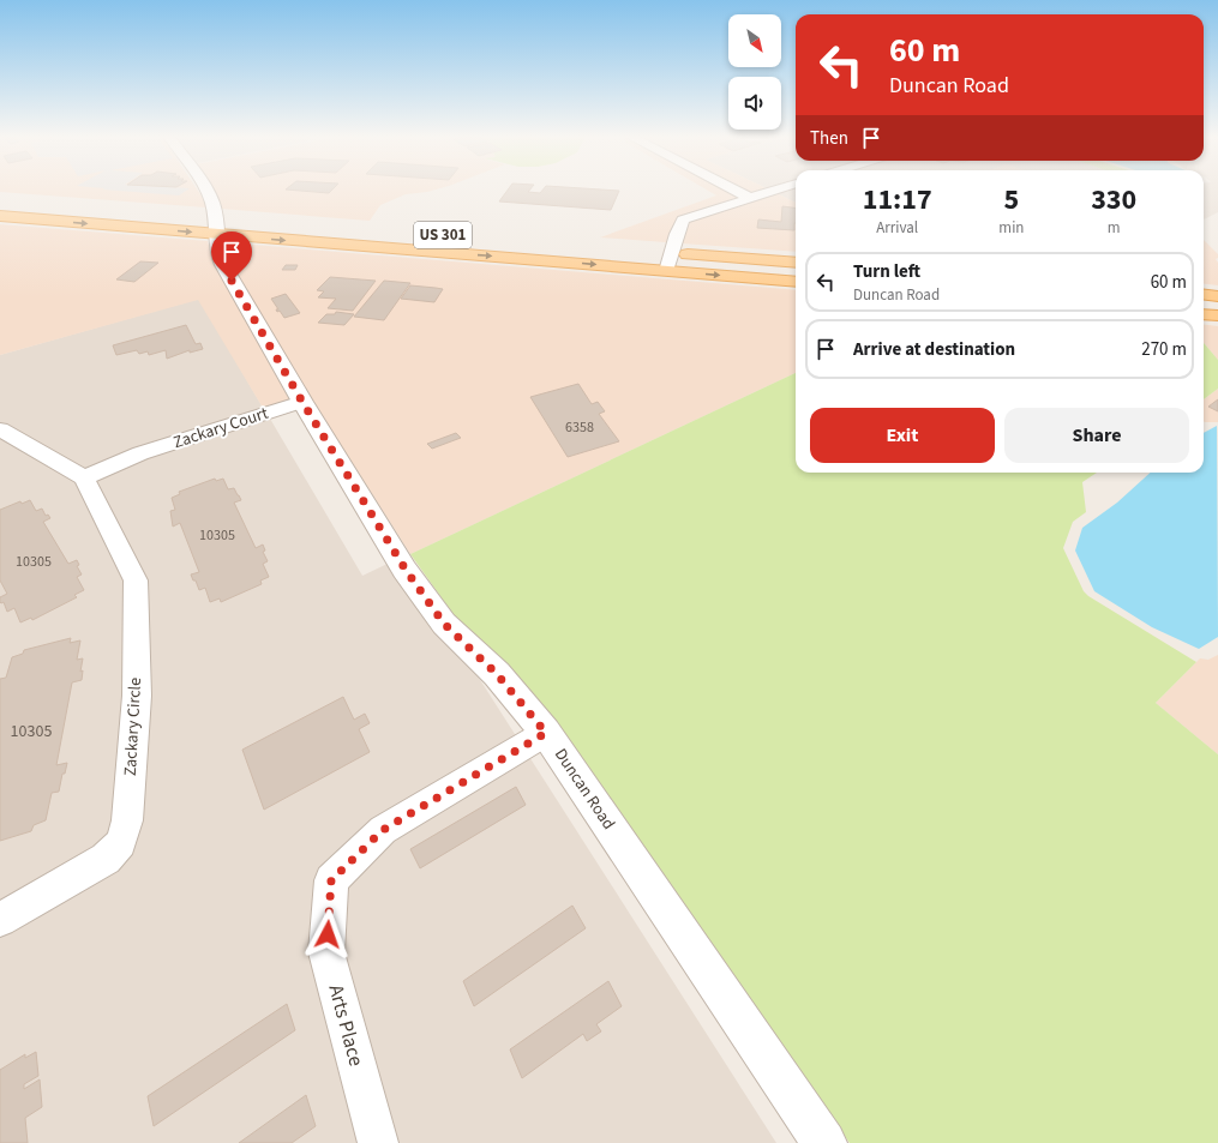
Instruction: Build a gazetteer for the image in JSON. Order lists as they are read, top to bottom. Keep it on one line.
{"streets":{"main road":["US 301"],"street":["Zackary Court","Zackary Circle","Duncan Road","Arts Place"]},"crossings":[["US 301","Duncan Road"],["Zackary Court","Zackary Circle"],["Zackary Court","Duncan Road"],["Duncan Road","Arts Place"]],"house_numbers":["6358","10305","10305","10305"],"north":"bottom right","page":{"turn":["60 m","Duncan Road"],"then":"Then","eta":["11:17","Arrival","5","min","330","m"],"list":[{"name":"Turn left","note":"Duncan Road","value":"60 m"},{"name":"Arrive at destination","value":"270 m"}],"buttons":["Exit","Share"]}}
